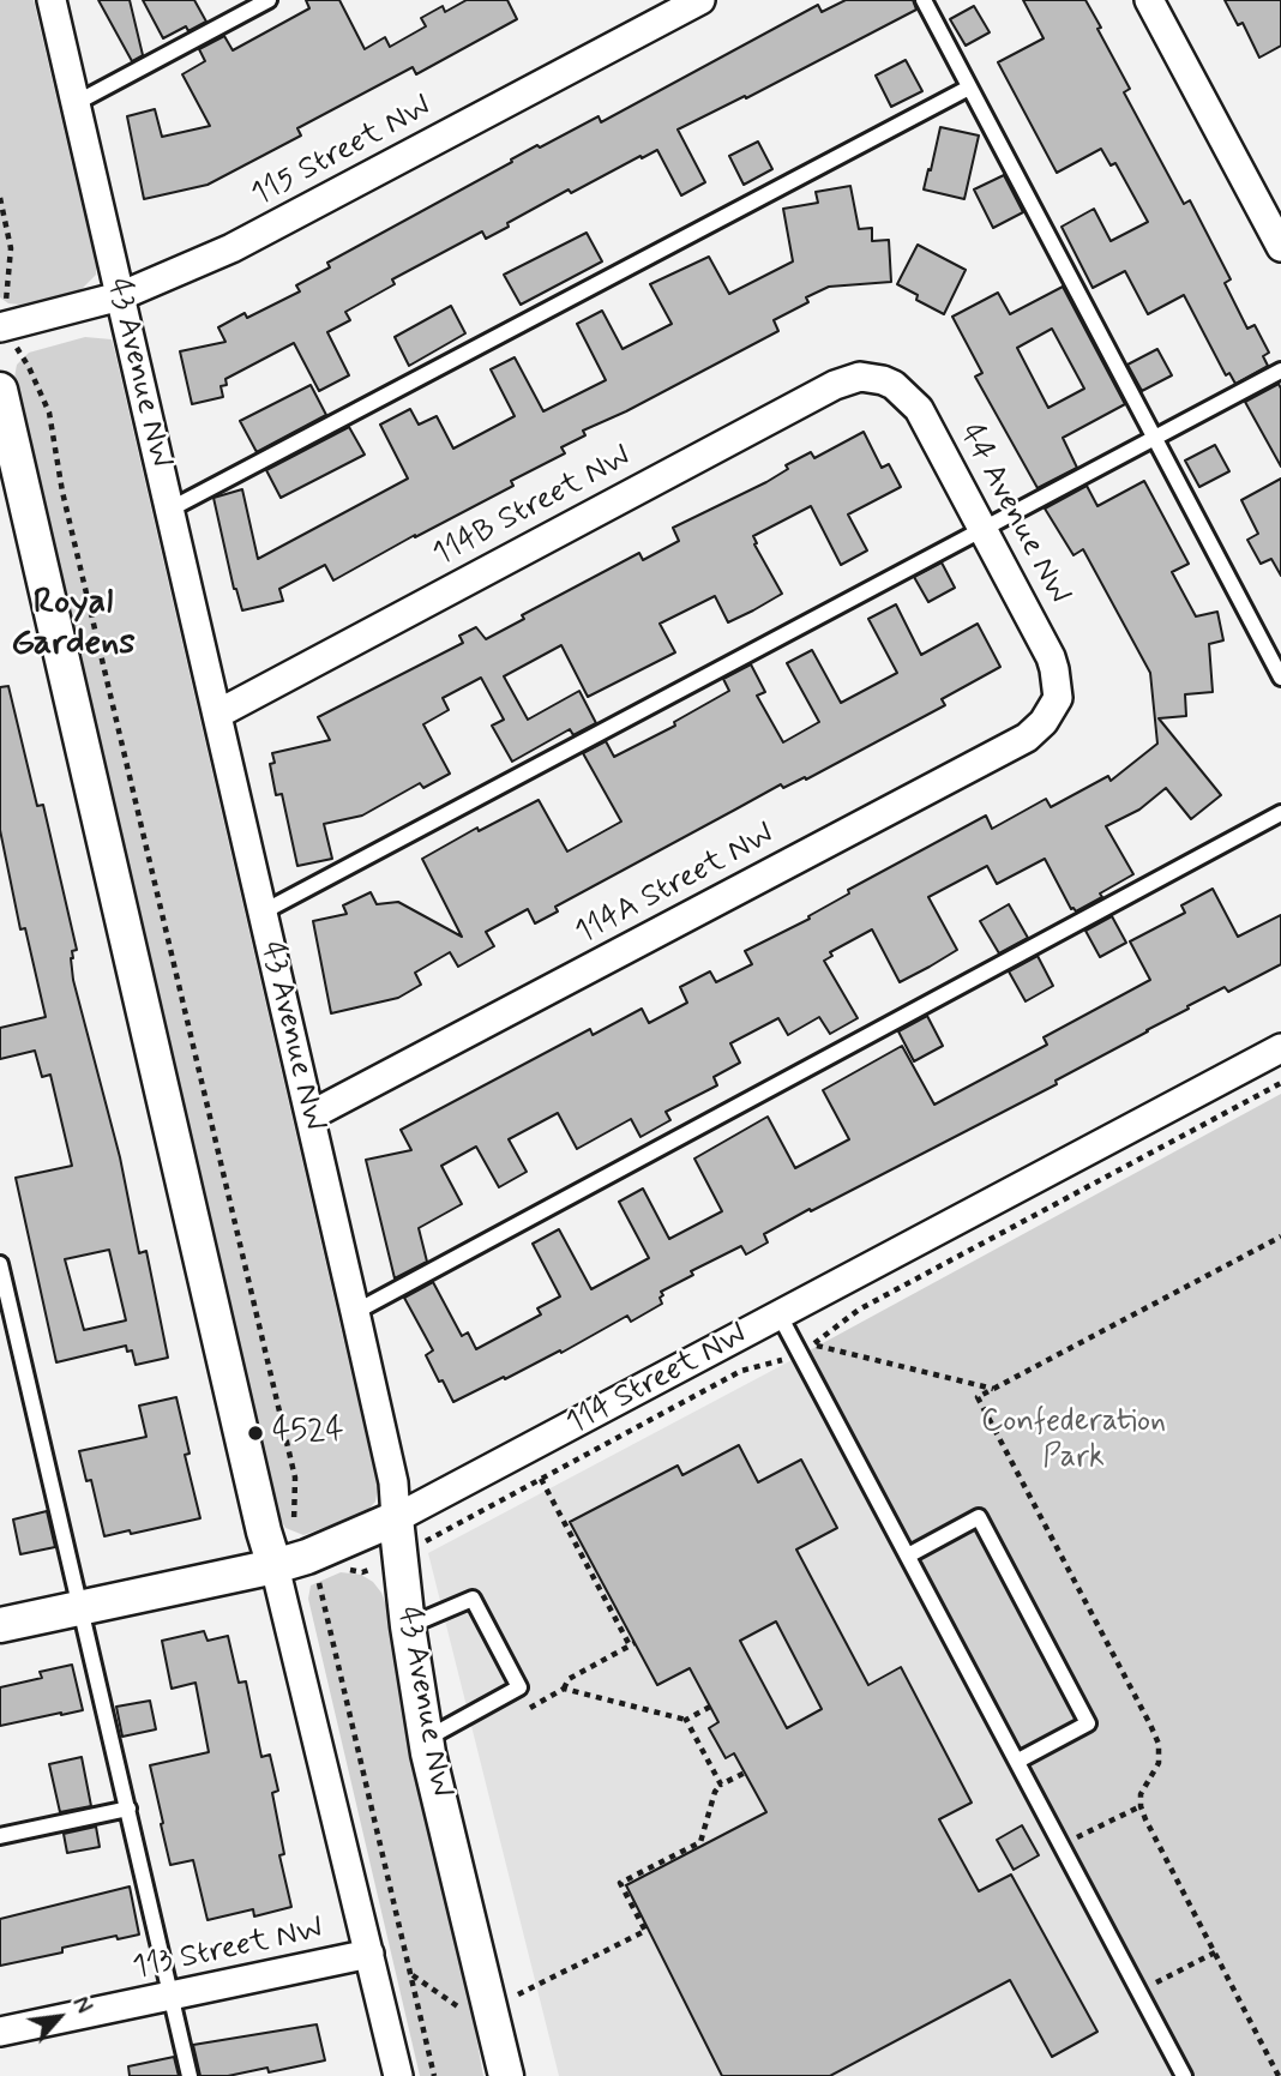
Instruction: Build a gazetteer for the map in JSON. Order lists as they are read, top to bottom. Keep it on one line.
{"streets":{"street":["115 Street NW","43 Avenue NW","114B Street NW","44 Avenue NW","114A Street NW","114 Street NW","113 Street NW"]},"crossings":[["115 Street NW","43 Avenue NW"],["43 Avenue NW","114B Street NW"],["43 Avenue NW","114A Street NW"],["43 Avenue NW","114 Street NW"],["114B Street NW","44 Avenue NW"],["44 Avenue NW","114A Street NW"]],"districts":["Royal Gardens"],"parks":["Confederation Park"],"places":["4524"],"north":"top right"}
